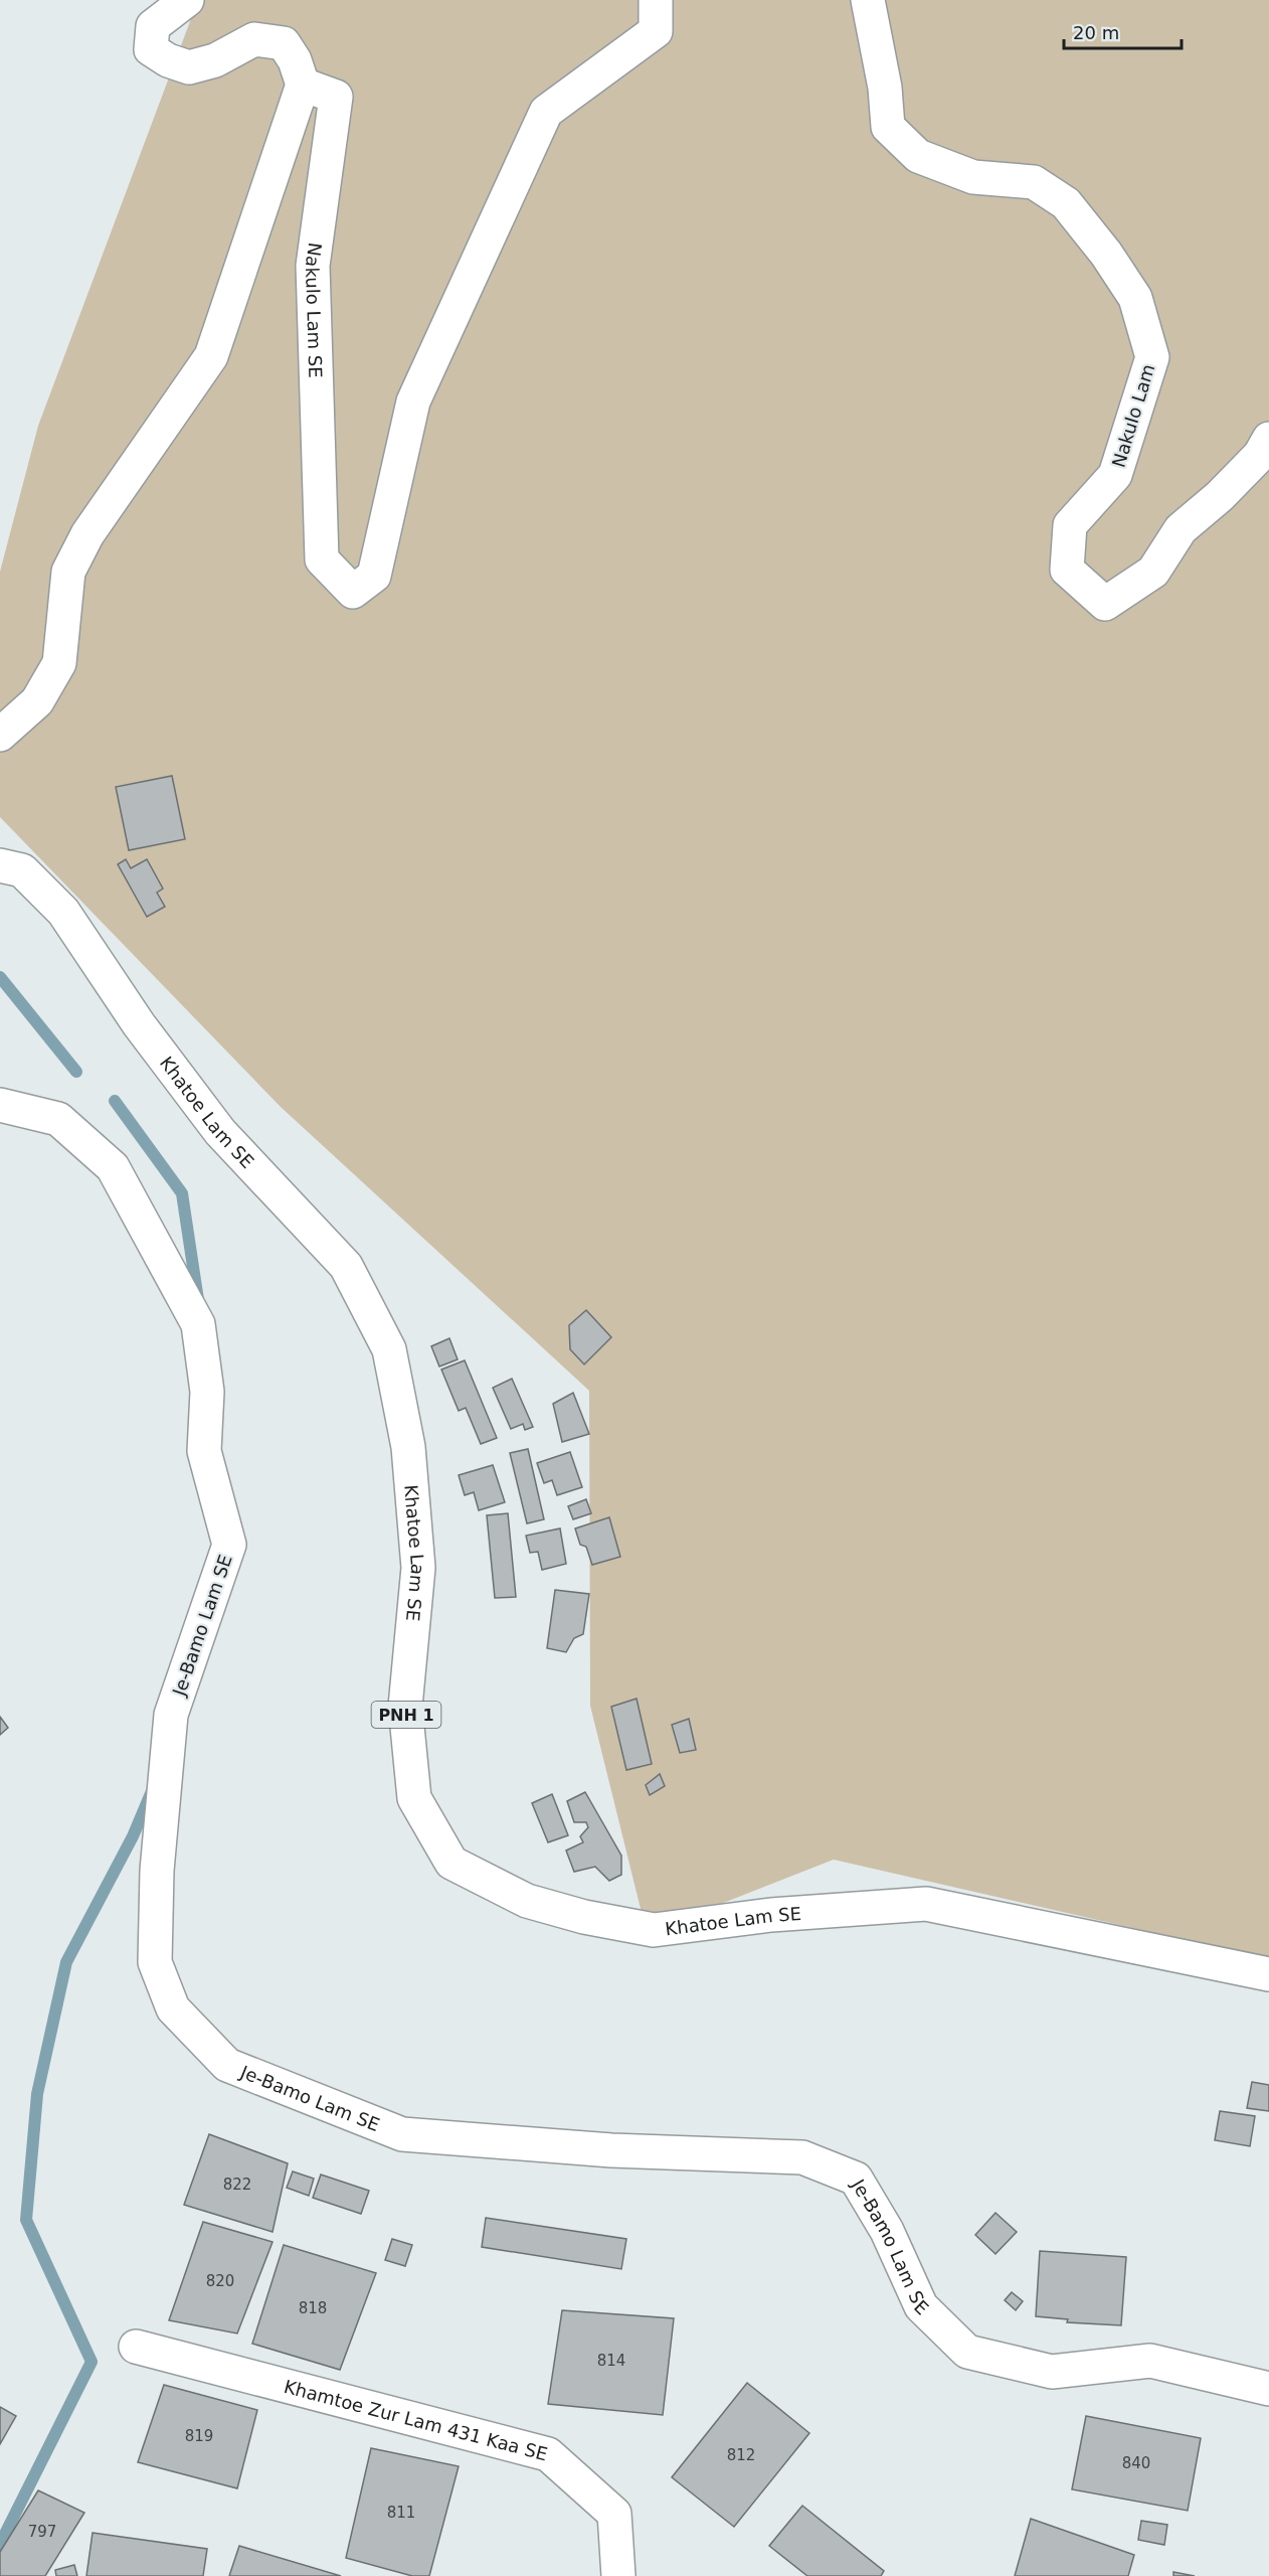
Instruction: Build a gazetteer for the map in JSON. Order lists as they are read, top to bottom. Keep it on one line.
{"streets":{"street":["Nakulo Lam SE","Nakulo Lam","Khatoe Lam SE","Je-Bamo Lam SE","PNH 1","Khamtoe Zur Lam 431 Kaa SE"]},"house_numbers":["822","820","818","814","819","812","840","811","797"],"scale_bar":"20 m"}
